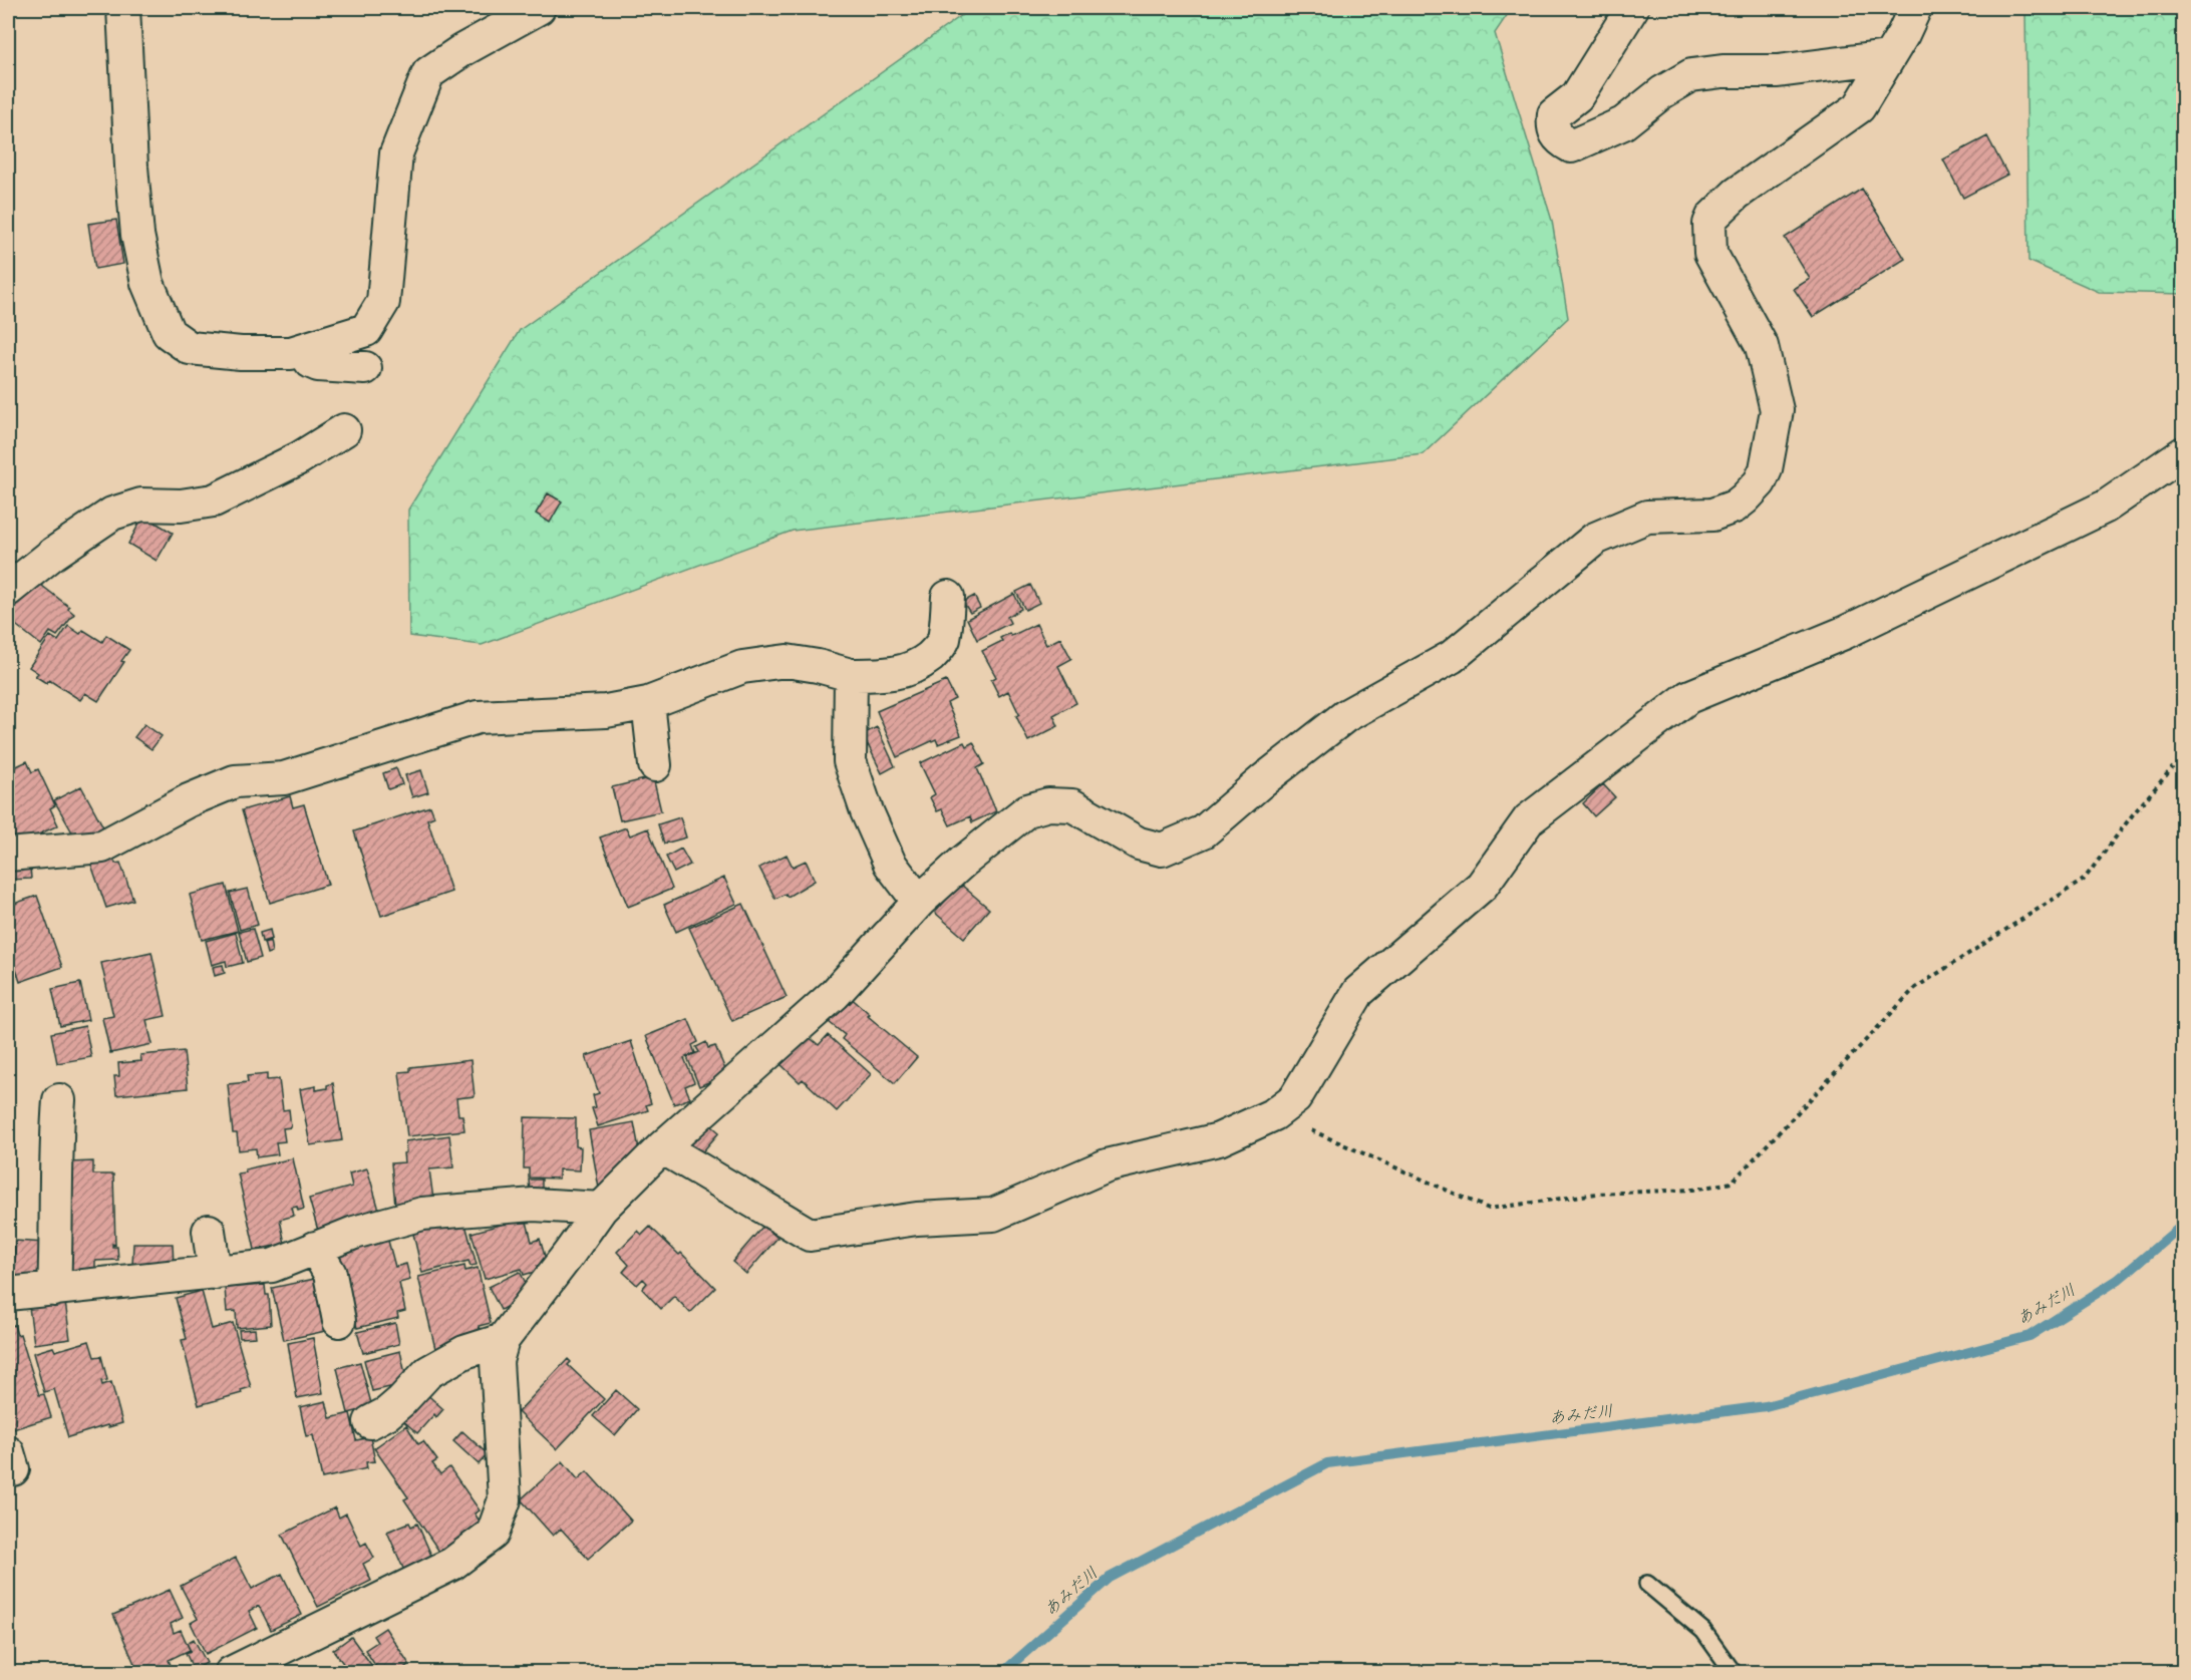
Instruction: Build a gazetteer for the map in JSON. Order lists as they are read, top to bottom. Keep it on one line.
{"water":["あみだ川"]}
